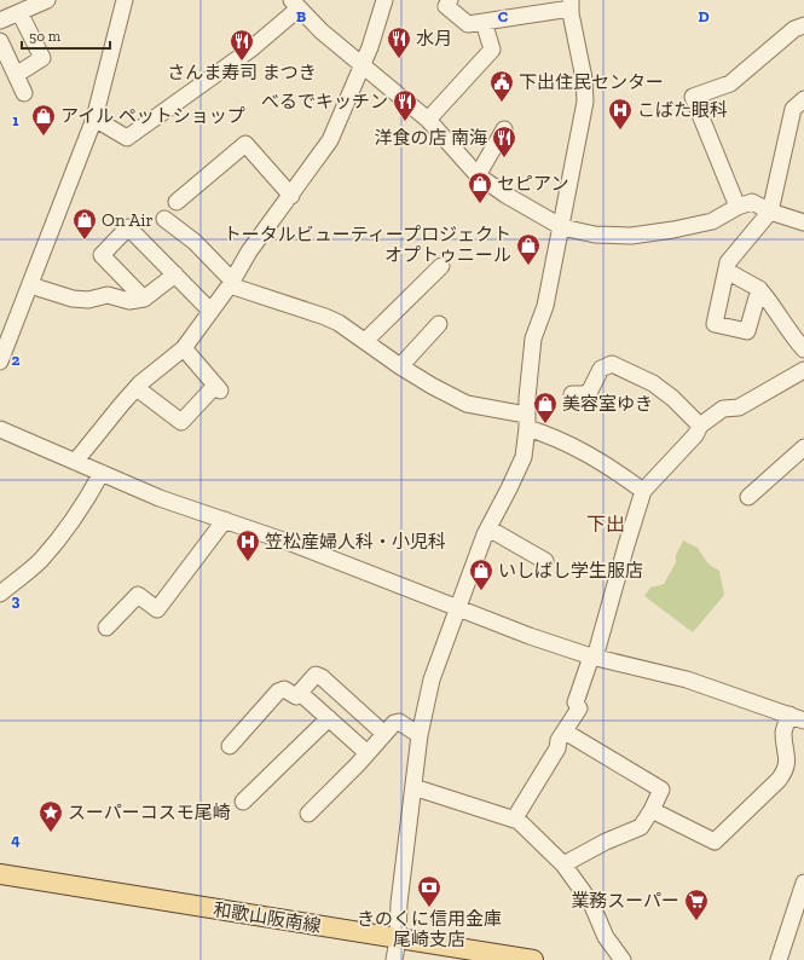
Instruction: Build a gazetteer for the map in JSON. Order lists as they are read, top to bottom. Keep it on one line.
{"streets":{"main road":["和歌山阪南線"]},"districts":["下出"],"places":{"restaurant":["水月","さんま寿司 まつき","べるでキッチン","洋食の店 南海"],"public building":["下出住民センター"],"hospital":["こばた眼科","笠松産婦人科・小児科"],"shop":["アイル ペットショップ","セピアン","On Air","トータルビューティープロジェクト オプトゥニール","美容室ゆき","いしばし学生服店"],"place":["スーパーコスモ尾崎"],"bank":["きのくに信用金庫 尾崎支店"],"supermarket":["業務スーパー"]},"scale_bar":"50 m","grid":{"columns":["B","C","D"],"rows":["1","2","3","4"]}}
